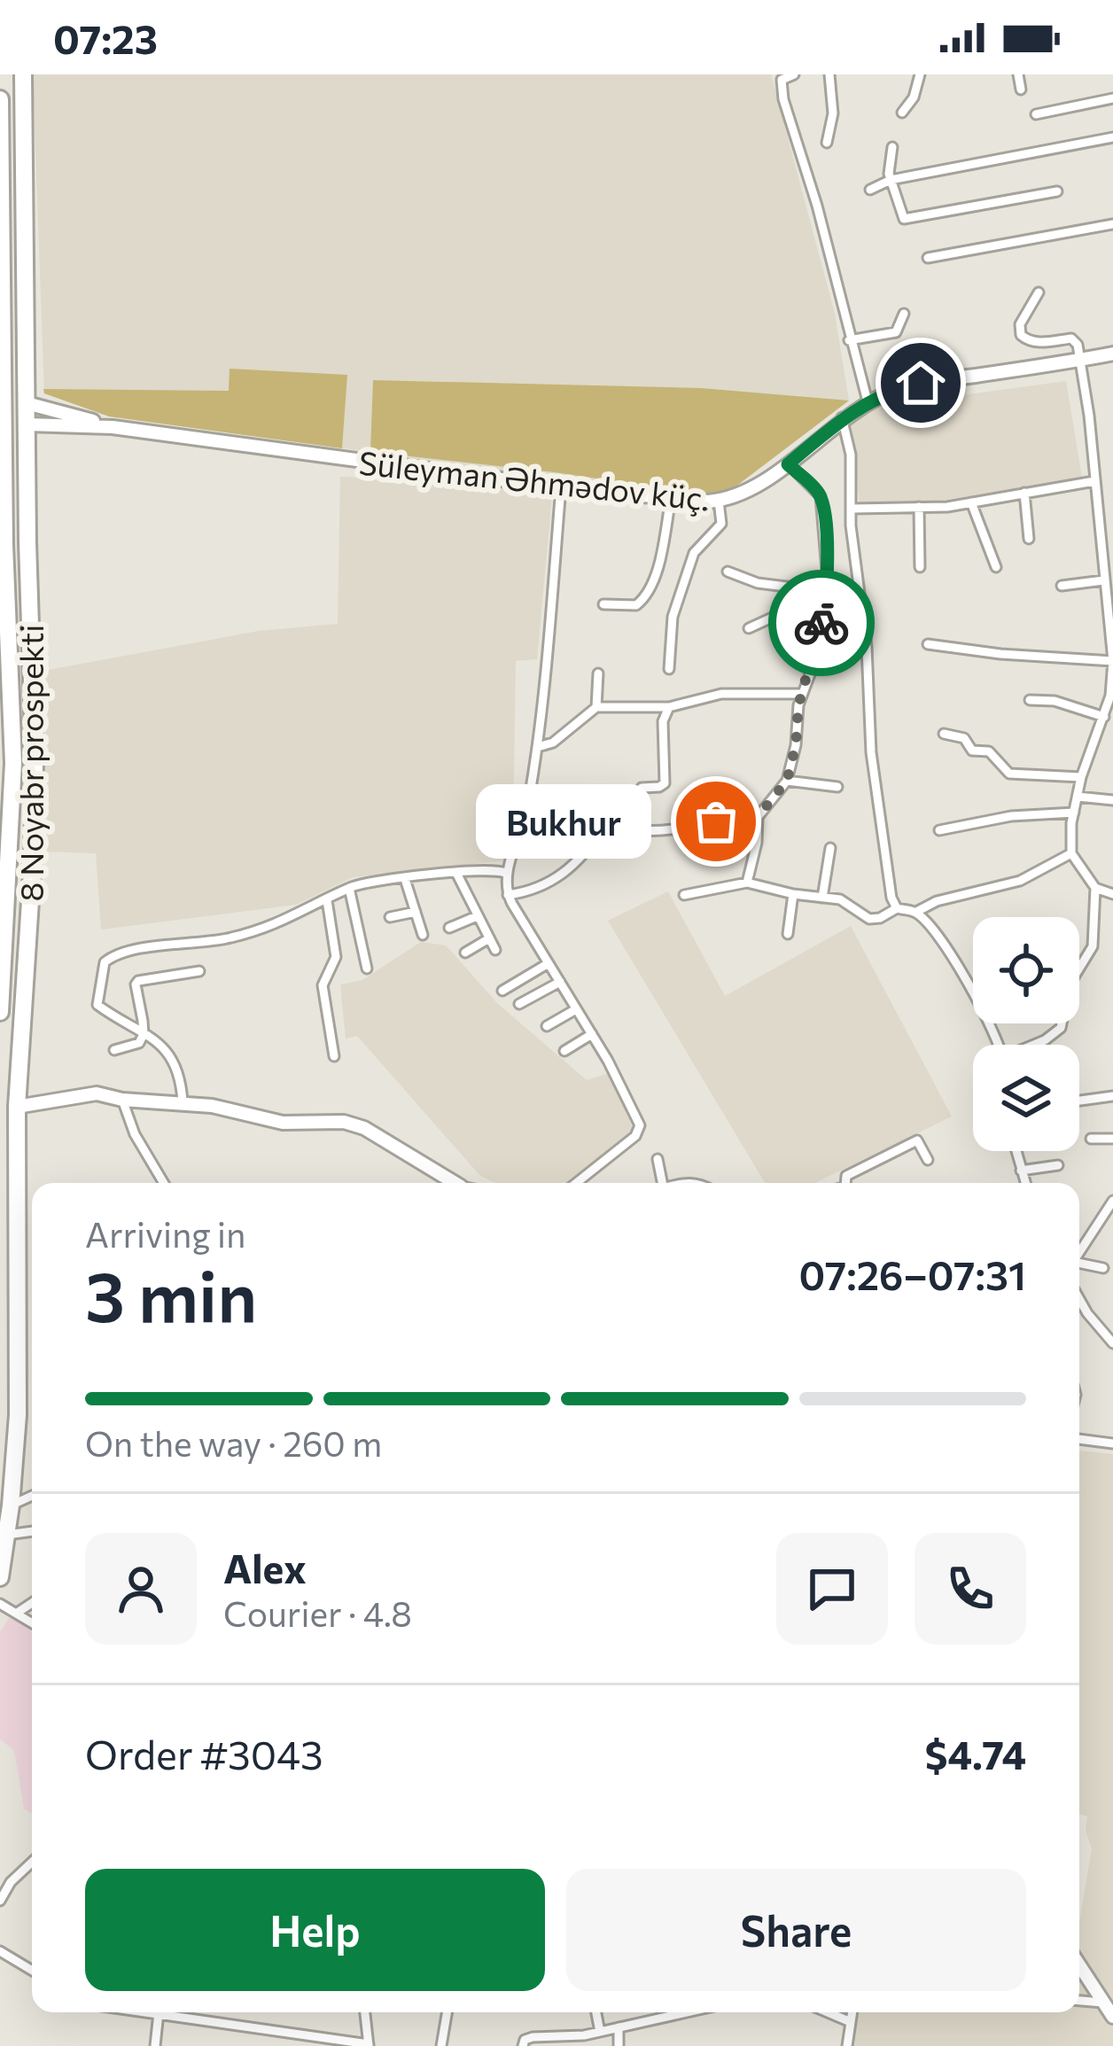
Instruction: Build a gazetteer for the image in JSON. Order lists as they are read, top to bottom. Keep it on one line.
{"streets":{"highway":["8 Noyabr prospekti"],"street":["Süleyman Əhmədov küç."]},"places":["Bukhur"],"page":{"status":"07:23","bubble":"Bukhur","heading":["3 min","Arriving in","07:26–07:31"],"panel":["Alex","Courier · 4.8","Order #3043","$4.74"],"bar":"On the way · 260 m","buttons":["Help","Share"]}}
